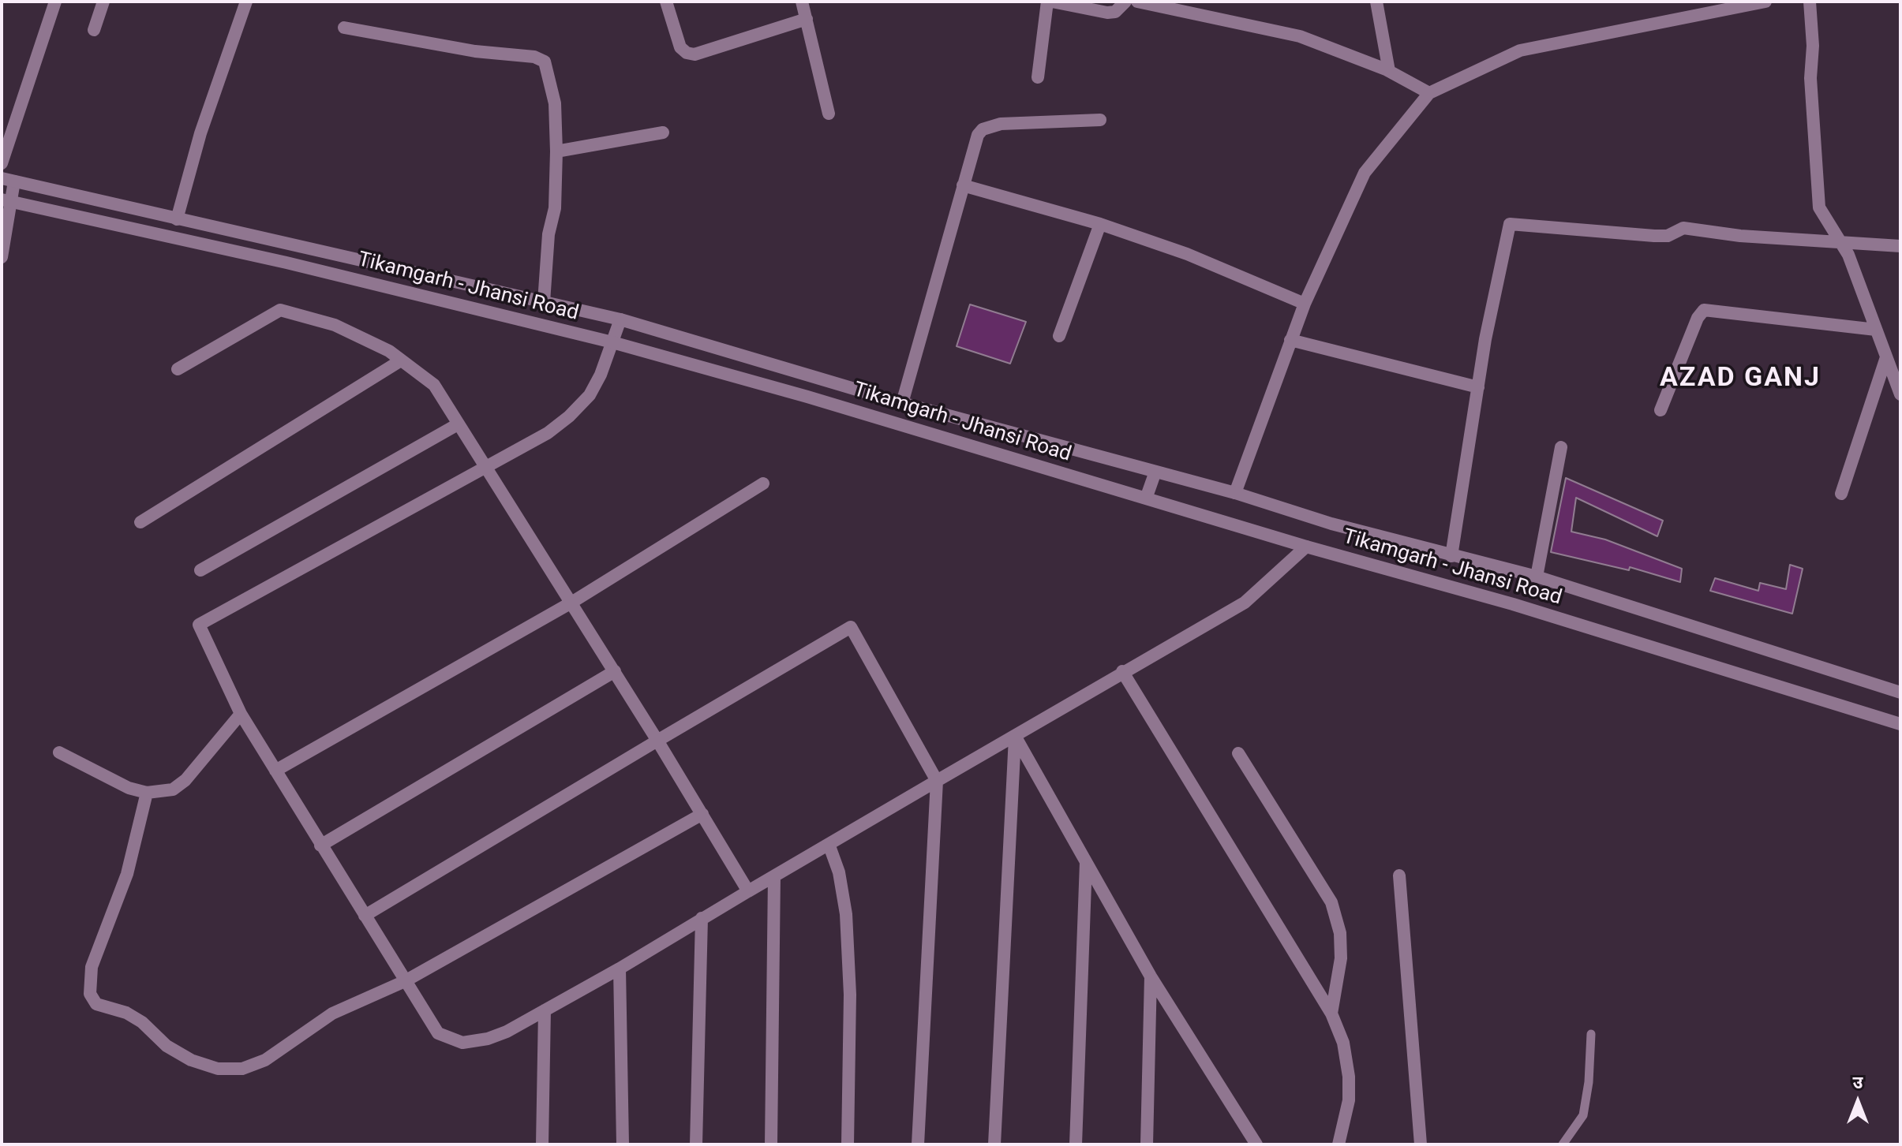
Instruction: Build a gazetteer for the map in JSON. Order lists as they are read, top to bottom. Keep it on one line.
{"streets":{"street":["Tikamgarh - Jhansi Road"]},"districts":["AZAD GANJ"],"north":"top"}
